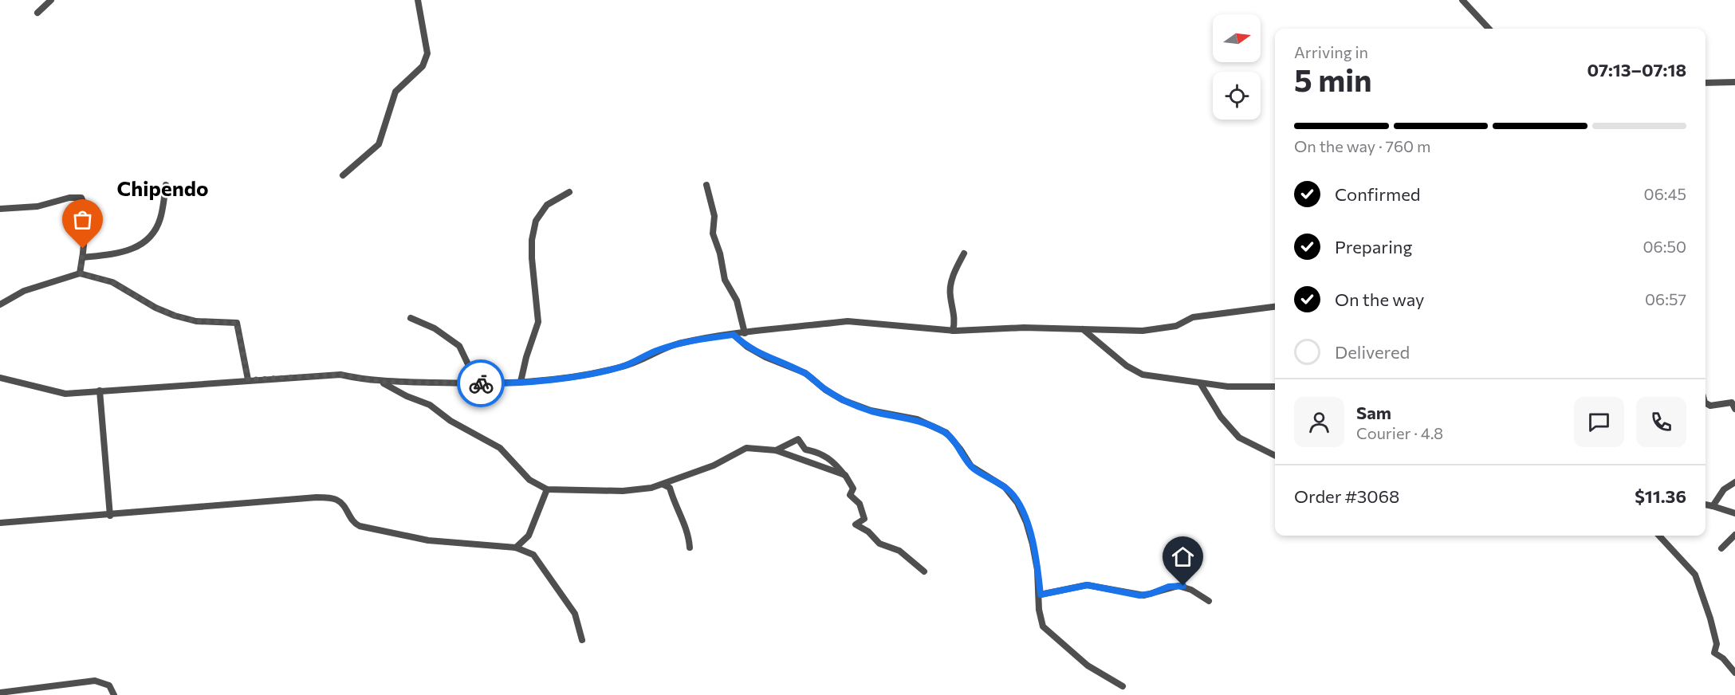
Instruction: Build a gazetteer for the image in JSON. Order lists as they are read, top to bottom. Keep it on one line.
{"districts":["Chipendo"],"north":"right","page":{"heading":["5 min","Arriving in","07:13–07:18"],"panel":["Sam","Courier · 4.8","Order #3068","$11.36"],"bar":"On the way · 760 m","list":[["Confirmed","06:45"],["Preparing","06:50"],["On the way","06:57"],"Delivered"]}}
